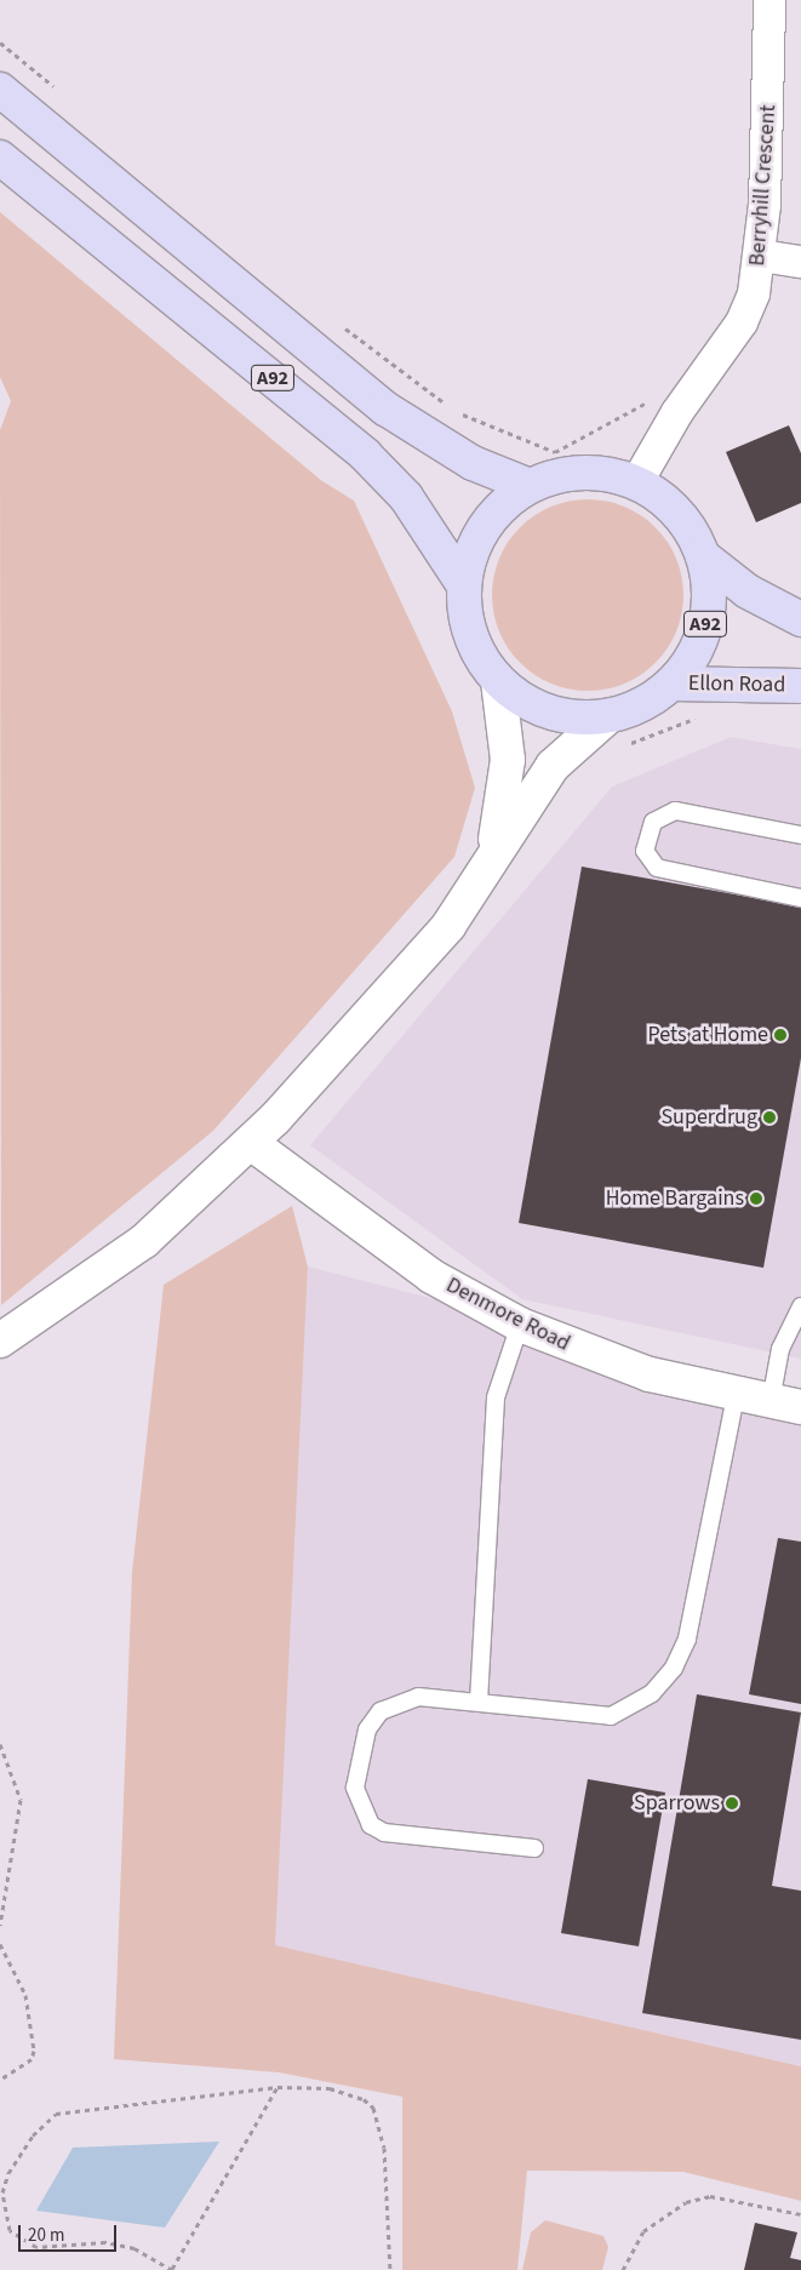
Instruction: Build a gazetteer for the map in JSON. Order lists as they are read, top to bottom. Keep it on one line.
{"streets":{"main road":["A92","Ellon Road","Denmore Road"],"street":["Berryhill Crescent"]},"crossings":[["Berryhill Crescent","A92"],["A92","Ellon Road"]],"places":["Pets at Home","Superdrug","Home Bargains","Sparrows"],"scale_bar":"20 m"}
